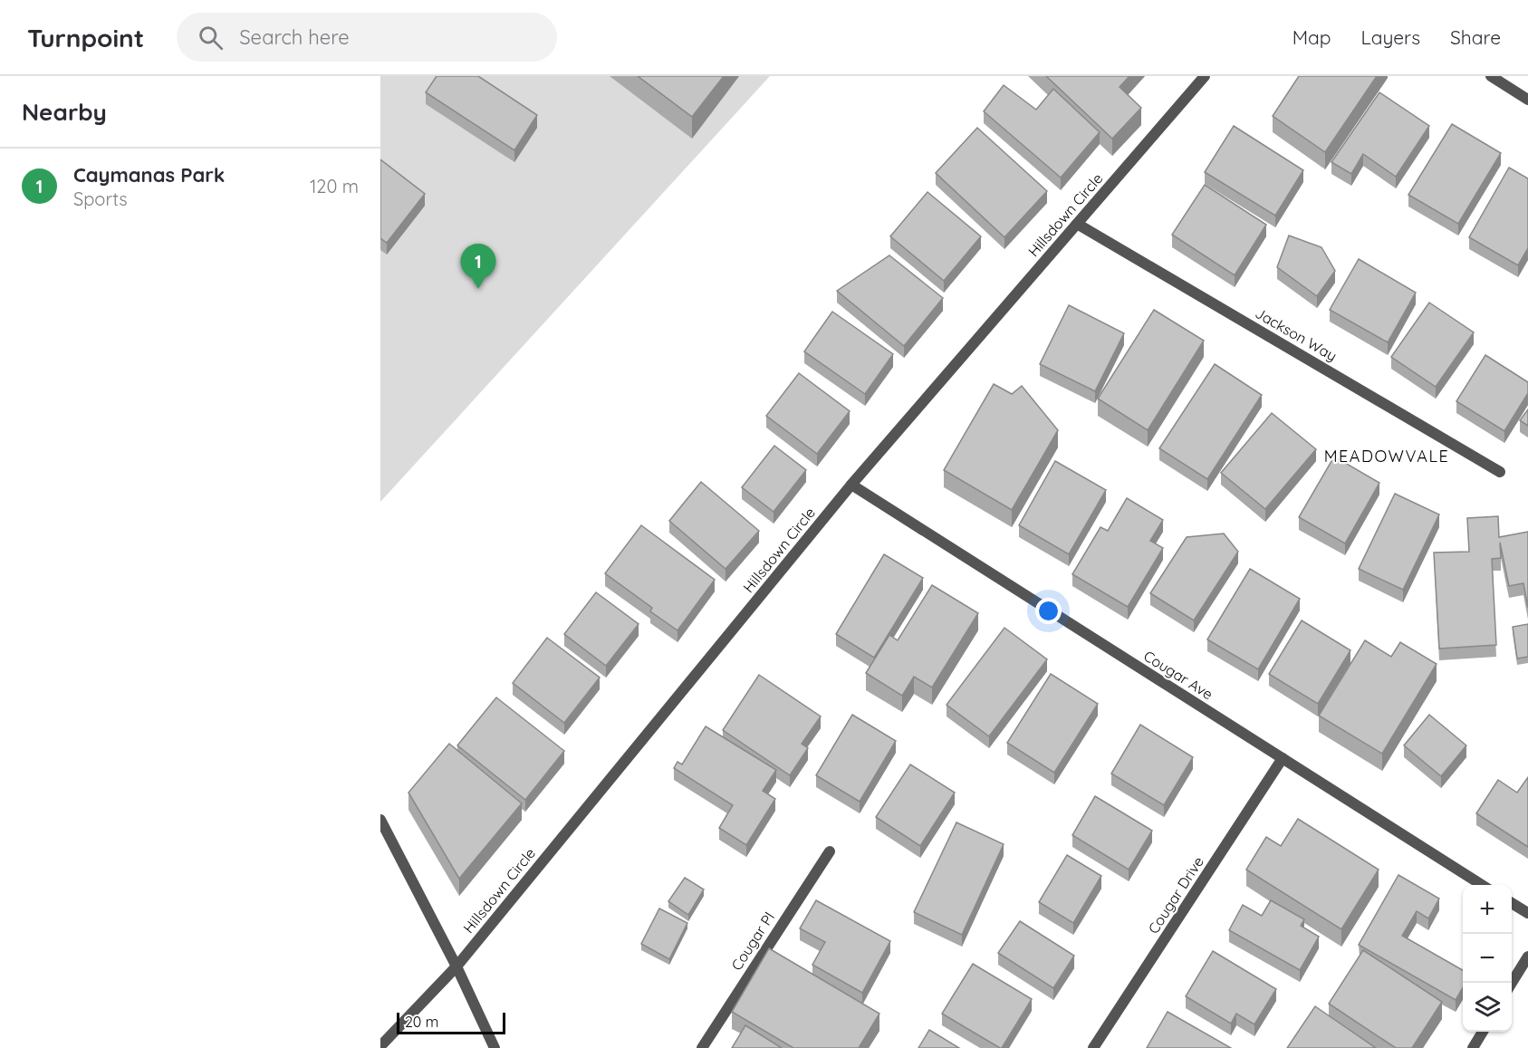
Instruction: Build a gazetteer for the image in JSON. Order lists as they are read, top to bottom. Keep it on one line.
{"streets":{"street":["Hillsdown Circle","Jackson Way","Cougar Ave","Cougar Drive","Cougar Pl"]},"crossings":[["Hillsdown Circle","Jackson Way"],["Hillsdown Circle","Cougar Ave"],["Cougar Ave","Cougar Drive"]],"districts":["MEADOWVALE"],"scale_bar":"20 m","page":{"header":"Turnpoint","search":"Search here","nav":["Map","Layers","Share"],"heading":"Nearby","list":[{"mark":"1","name":"Caymanas Park","note":"Sports","value":"120 m"}],"pins":"1","map_buttons":["+","−"],"scale":"20 m"}}
